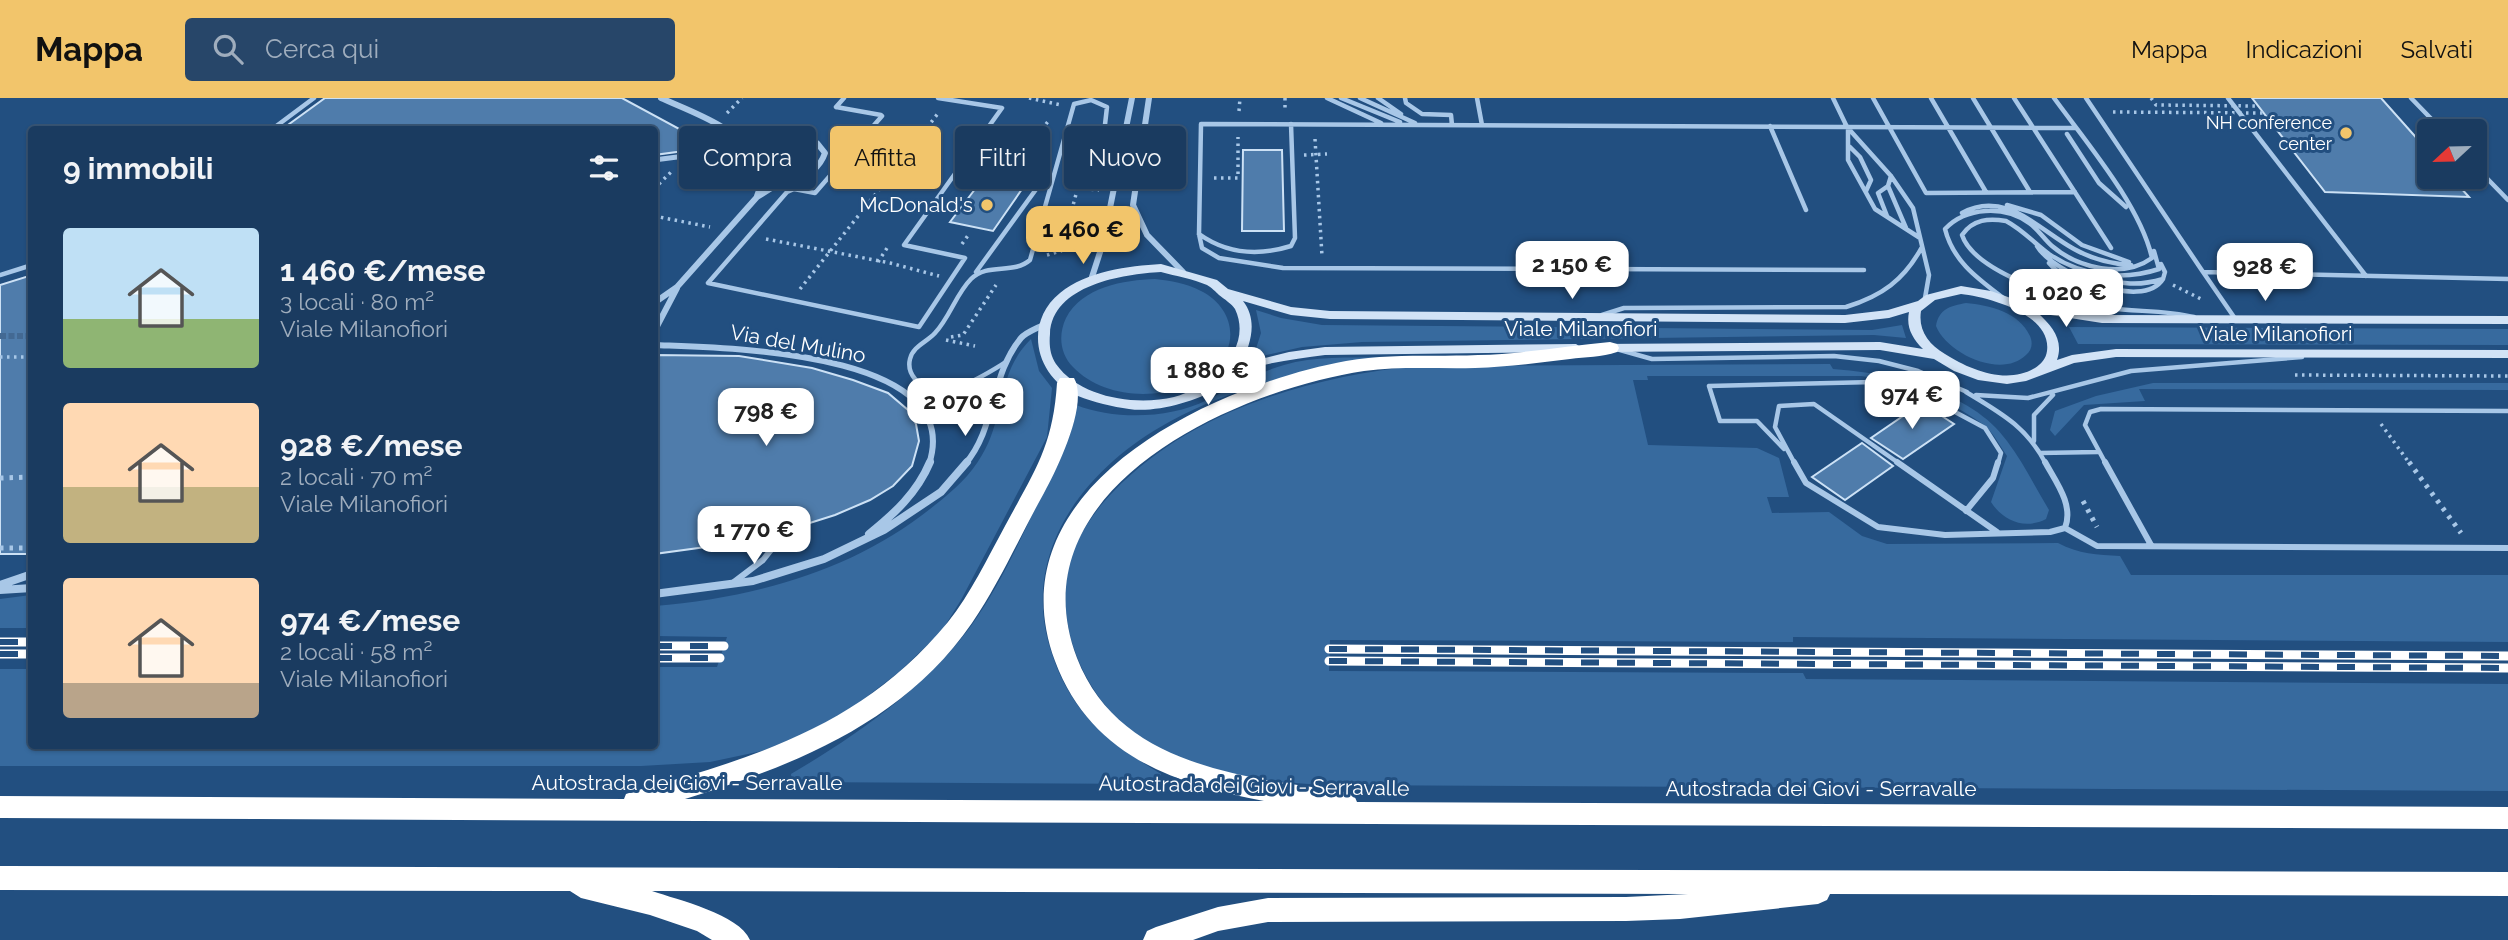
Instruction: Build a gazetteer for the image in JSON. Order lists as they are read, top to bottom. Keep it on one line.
{"streets":{"highway":["Autostrada dei Giovi - Serravalle"],"main road":["Viale Milanofiori"],"street":["Via del Mulino"]},"places":["NH conference center","McDonald's"],"north":"left","page":{"header":"Mappa","search":"Cerca qui","nav":["Mappa","Indicazioni","Salvati"],"chip":["Compra","Affitta","Filtri","Nuovo"],"heading":"9 immobili","price":["1 460 €","2 150 €","928 €","1 020 €","1 880 €","974 €","2 070 €","798 €","1 770 €"],"list":[{"name":"1 460 €/mese","note":"3 locali · 80 m² · Viale Milanofiori"},{"name":"928 €/mese","note":"2 locali · 70 m² · Viale Milanofiori"},{"name":"974 €/mese","note":"2 locali · 58 m² · Viale Milanofiori"}]}}
